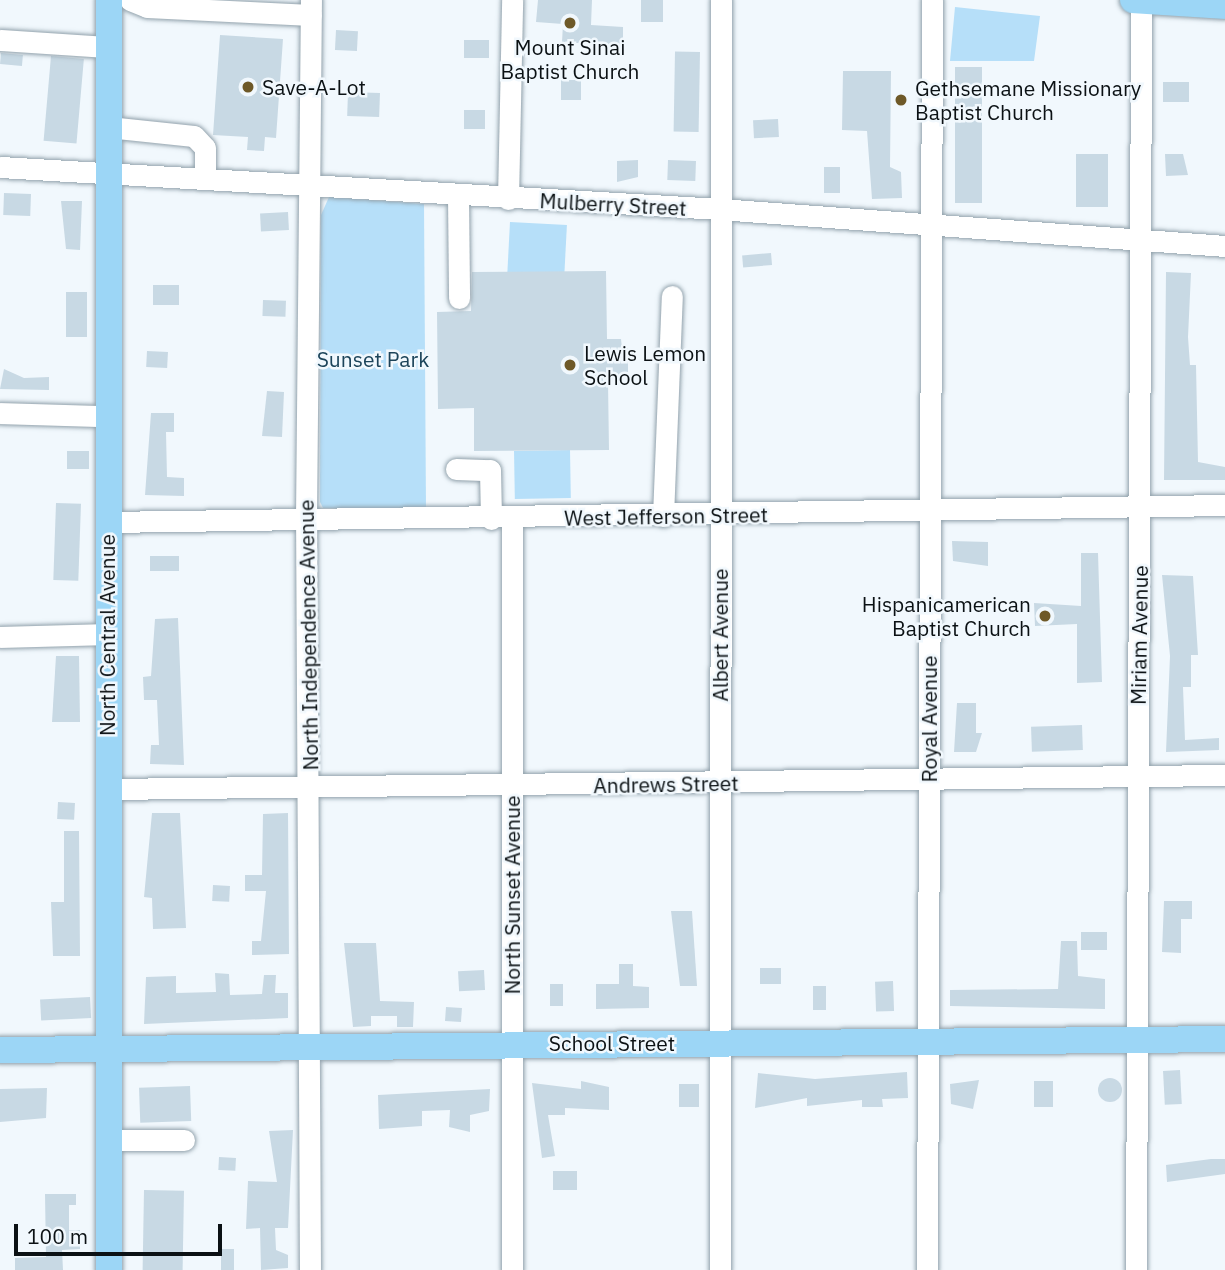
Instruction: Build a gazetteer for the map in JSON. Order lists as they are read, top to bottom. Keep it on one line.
{"streets":{"main road":["North Central Avenue","School Street"],"street":["Mulberry Street","West Jefferson Street","North Independence Avenue","Albert Avenue","Miriam Avenue","Royal Avenue","Andrews Street","North Sunset Avenue"]},"crossings":[["Mulberry Street","North Central Avenue"],["Mulberry Street","North Independence Avenue"],["Mulberry Street","Albert Avenue"],["Mulberry Street","Miriam Avenue"],["Mulberry Street","Royal Avenue"],["West Jefferson Street","North Central Avenue"],["West Jefferson Street","North Independence Avenue"],["West Jefferson Street","Albert Avenue"],["West Jefferson Street","Miriam Avenue"],["West Jefferson Street","Royal Avenue"],["West Jefferson Street","North Sunset Avenue"],["North Central Avenue","Andrews Street"],["North Central Avenue","School Street"],["North Independence Avenue","Andrews Street"],["North Independence Avenue","School Street"],["Albert Avenue","Andrews Street"],["Albert Avenue","School Street"],["Miriam Avenue","Andrews Street"],["Miriam Avenue","School Street"],["Royal Avenue","Andrews Street"],["Royal Avenue","School Street"],["Andrews Street","North Sunset Avenue"],["North Sunset Avenue","School Street"]],"parks":["Sunset Park"],"places":["Mount Sinai Baptist Church","Save-A-Lot","Gethsemane Missionary Baptist Church","Lewis Lemon School","Hispanicamerican Baptist Church"],"scale_bar":"100 m"}
